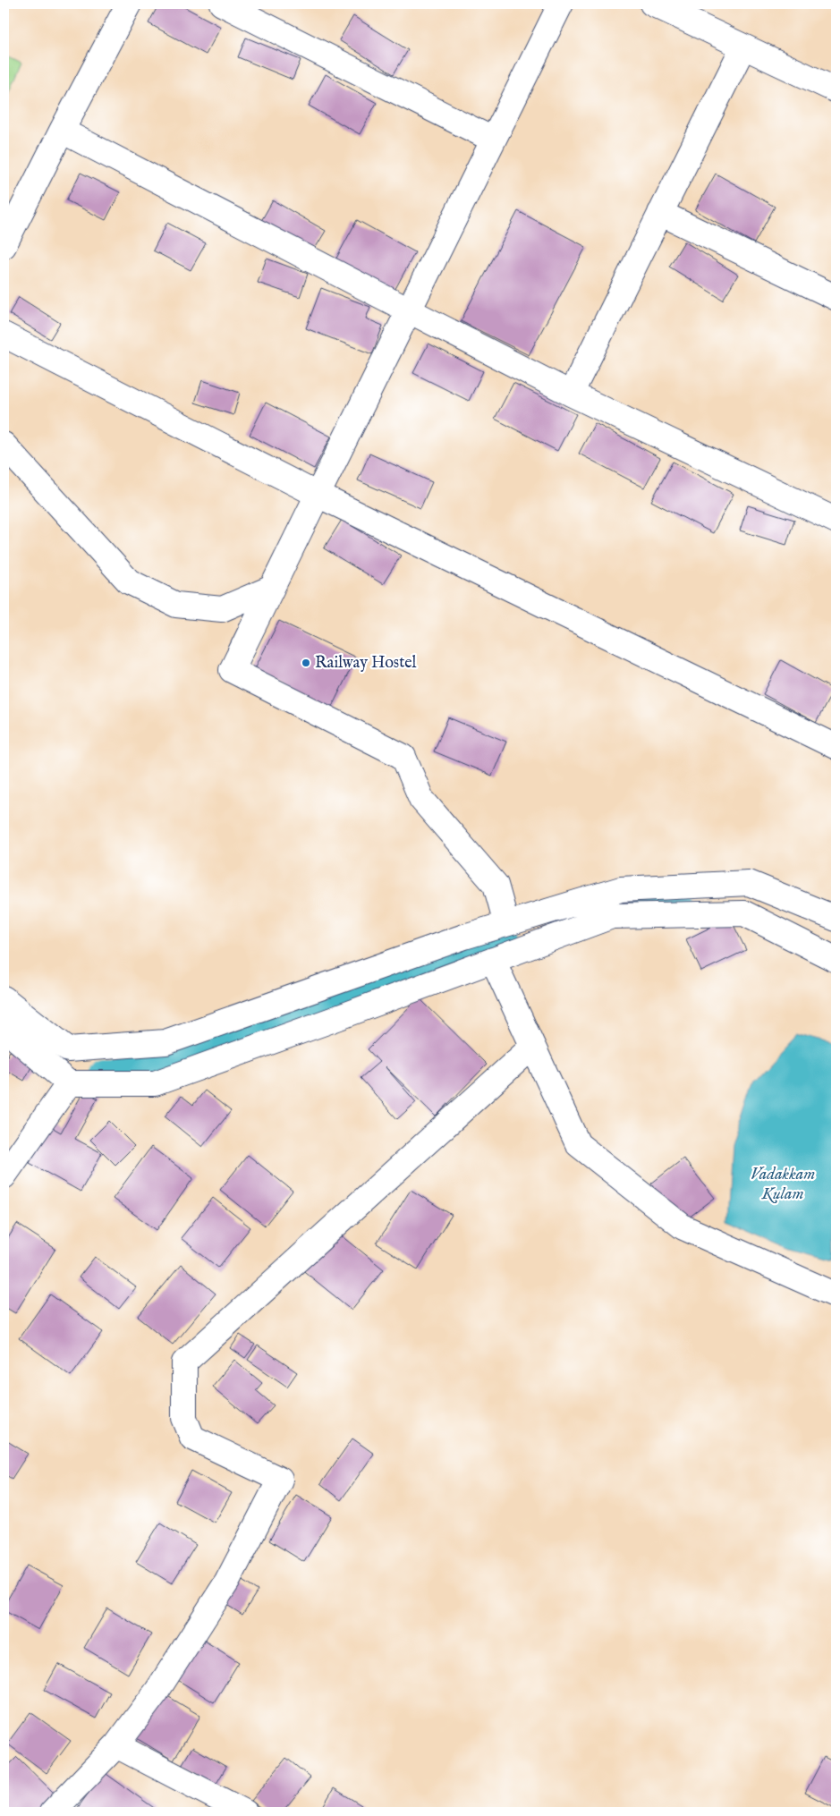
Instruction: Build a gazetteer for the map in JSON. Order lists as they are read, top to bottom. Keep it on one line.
{"water":["Vadakkam Kulam"],"places":["Railway Hostel"]}
